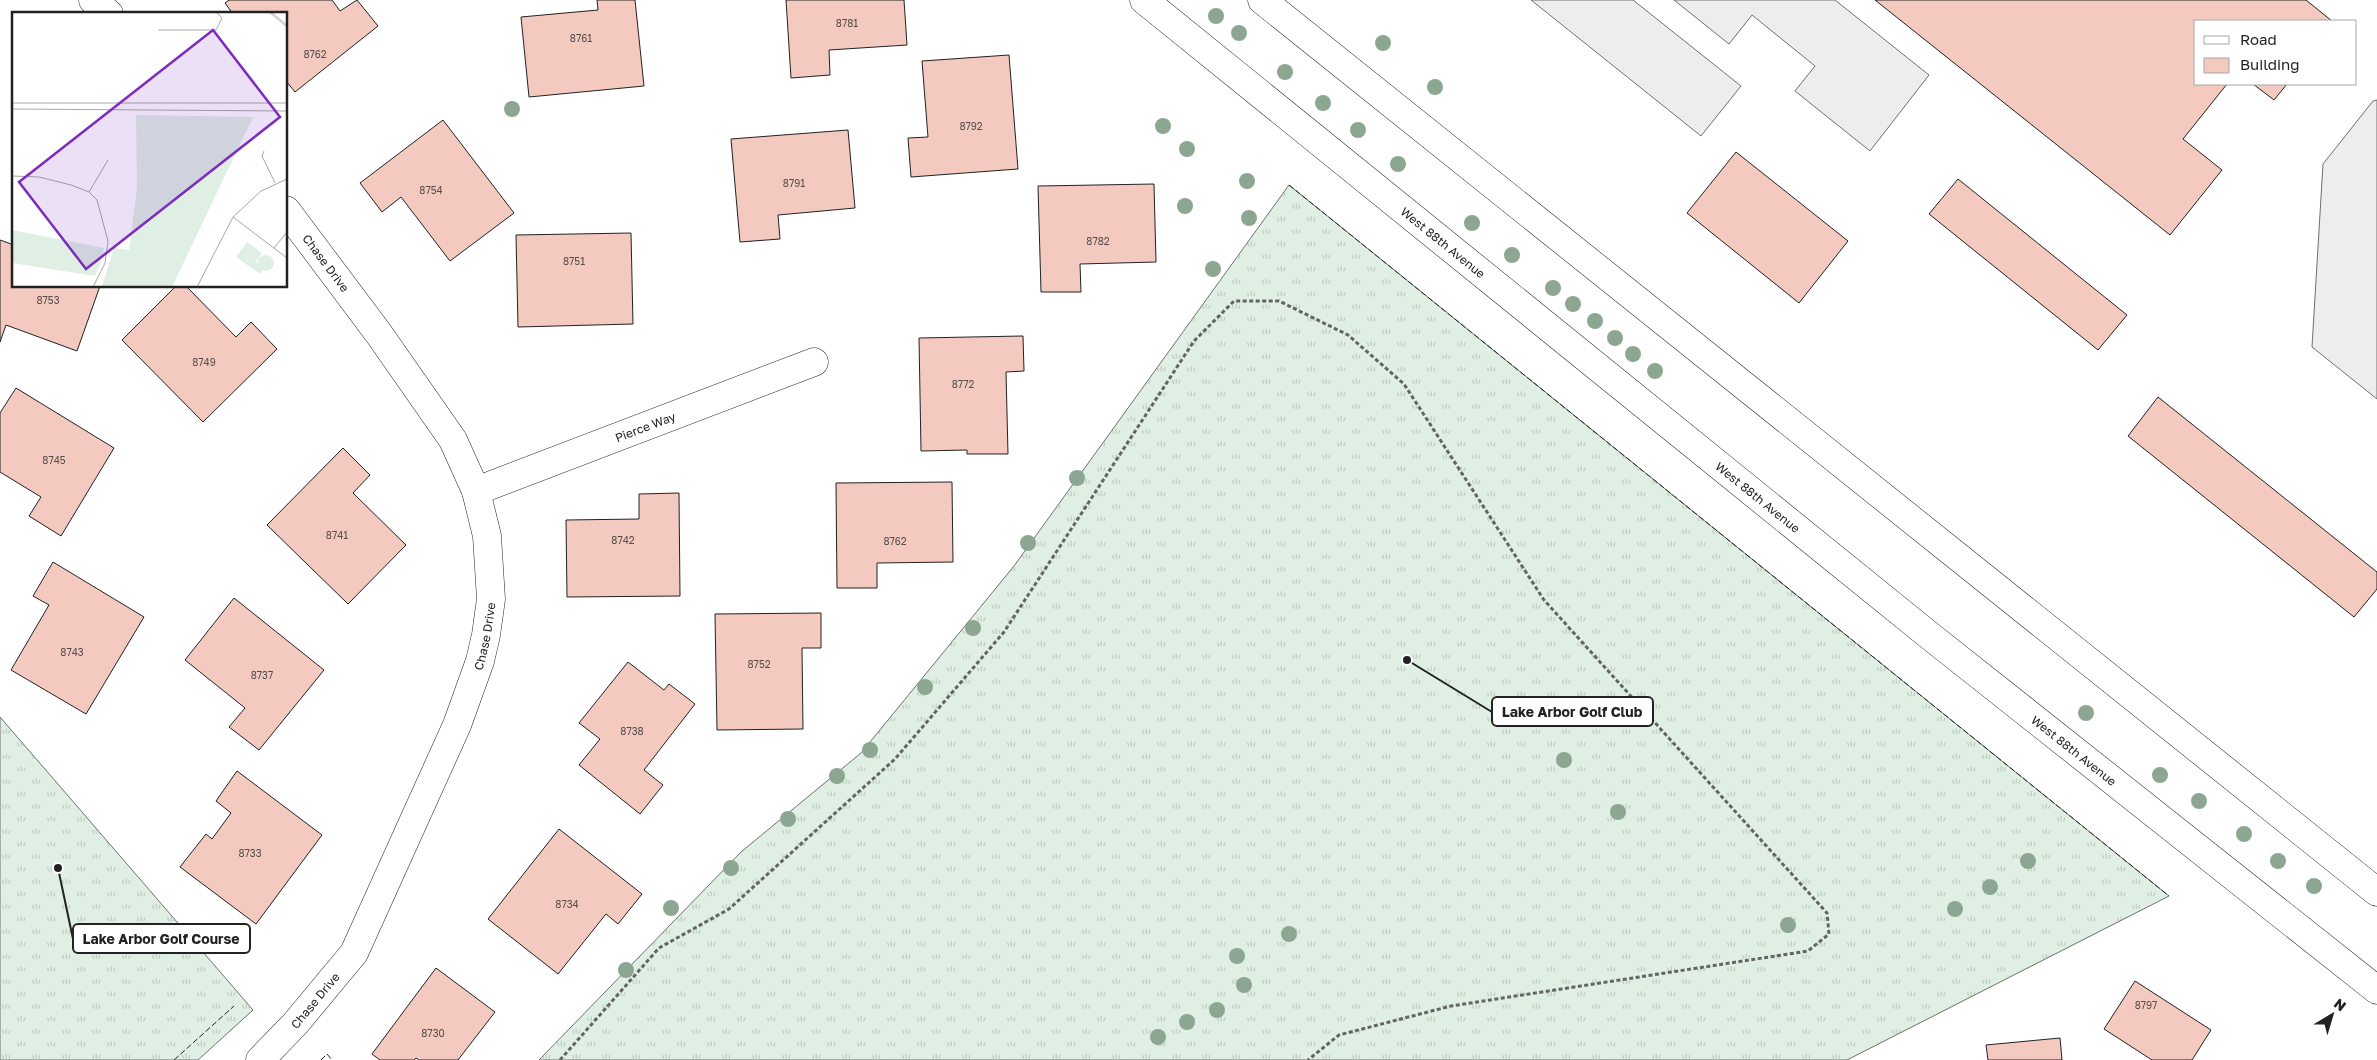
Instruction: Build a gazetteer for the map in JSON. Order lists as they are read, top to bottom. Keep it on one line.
{"streets":{"main road":["West 88th Avenue","Chase Drive","Pierce Way"]},"crossings":[["Chase Drive","Pierce Way"]],"places":["Lake Arbor Golf Club","Lake Arbor Golf Course"],"house_numbers":["8781","8761","8762","8792","8791","8754","8782","8751","8753","8749","8772","8745","8741","8742","8762","8743","8752","8737","8738","8733","8734","8797","8730"],"legend":["Road","Building"],"north":"top right"}
